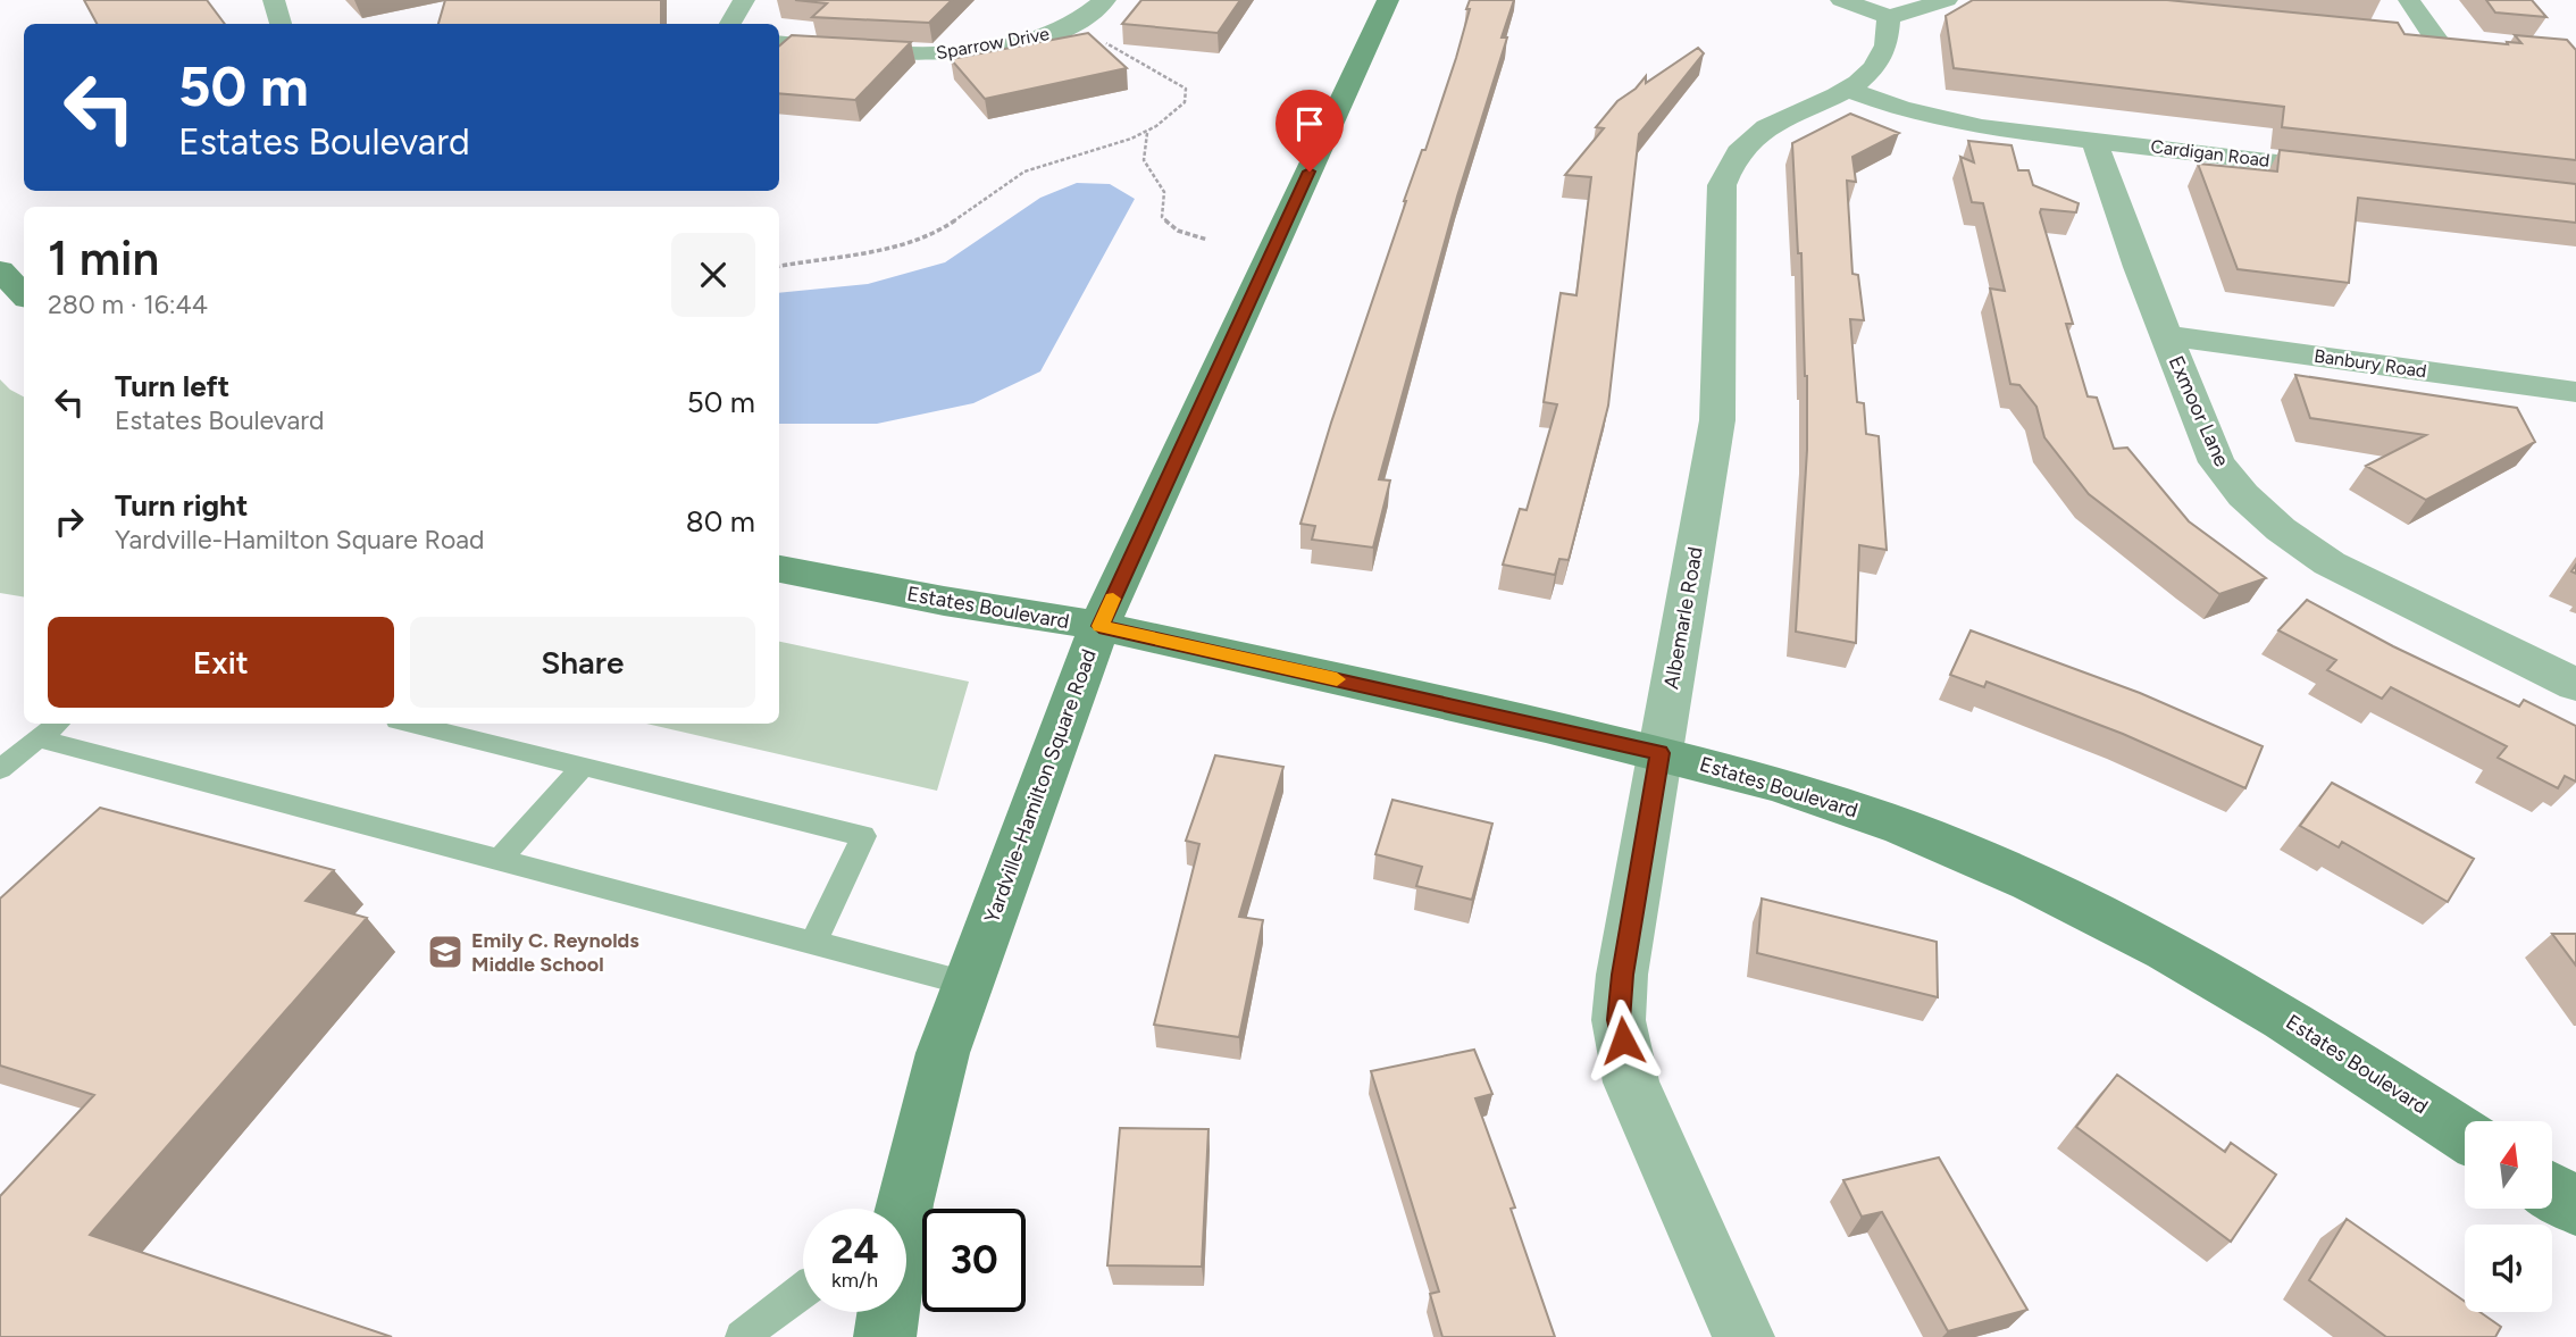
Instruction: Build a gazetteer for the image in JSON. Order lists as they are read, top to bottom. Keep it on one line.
{"streets":{"street":["Sparrow Drive","Cardigan Road","Banbury Road","Exmoor Lane","Estates Boulevard","Albemarle Road","Yardville-Hamilton Square Road"]},"crossings":[["Cardigan Road","Exmoor Lane"],["Cardigan Road","Albemarle Road"],["Banbury Road","Exmoor Lane"],["Estates Boulevard","Albemarle Road"],["Estates Boulevard","Yardville-Hamilton Square Road"]],"places":{"school or university":["Emily C. Reynolds Middle School"]},"north":"top","page":{"turn":["50 m","Estates Boulevard"],"heading":["1 min","280 m · 16:44"],"list":[{"name":"Turn left","note":"Estates Boulevard","value":"50 m"},{"name":"Turn right","note":"Yardville-Hamilton Square Road","value":"80 m"}],"buttons":["Exit","Share"],"speed":"24 km/h","limit":"30"}}
